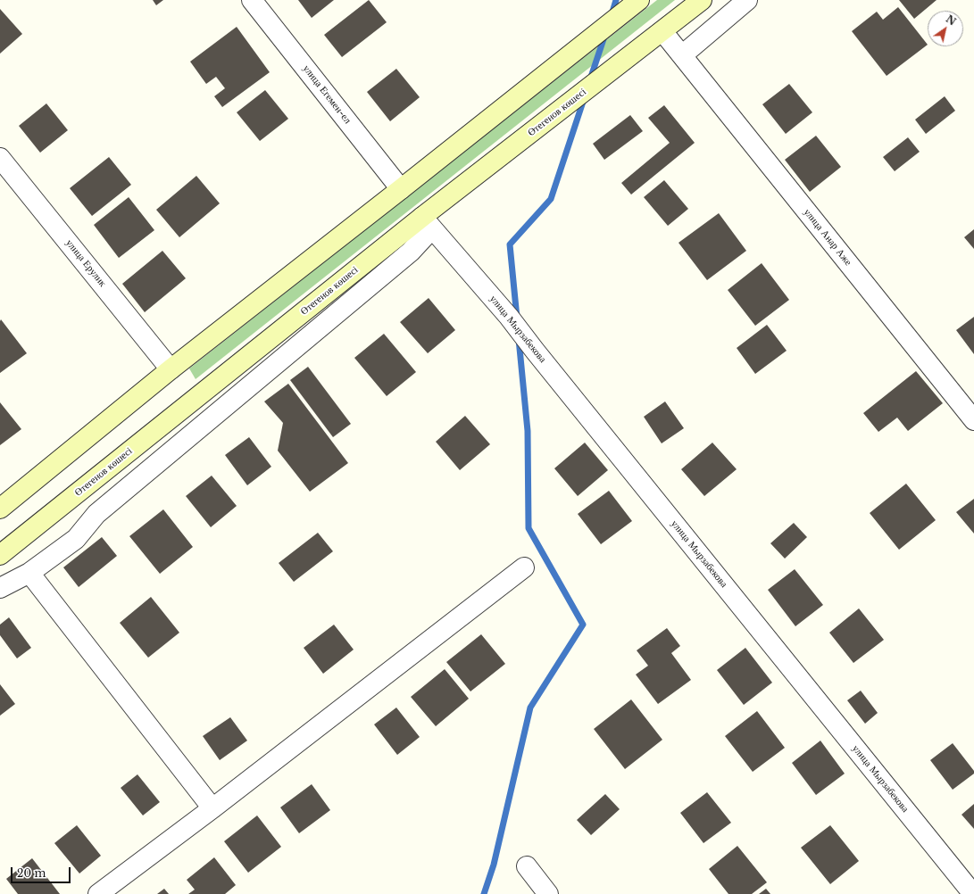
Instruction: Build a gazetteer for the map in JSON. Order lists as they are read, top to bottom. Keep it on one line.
{"streets":{"main road":["Өтегенов көшесі"],"street":["улица Егемен-ел","улица Анар Аже","улица Ерулик","улица Мырзабекова"]},"crossings":[["Өтегенов көшесі","улица Анар Аже"],["Өтегенов көшесі","улица Мырзабекова"]],"scale_bar":"20 m","north":"top right"}
